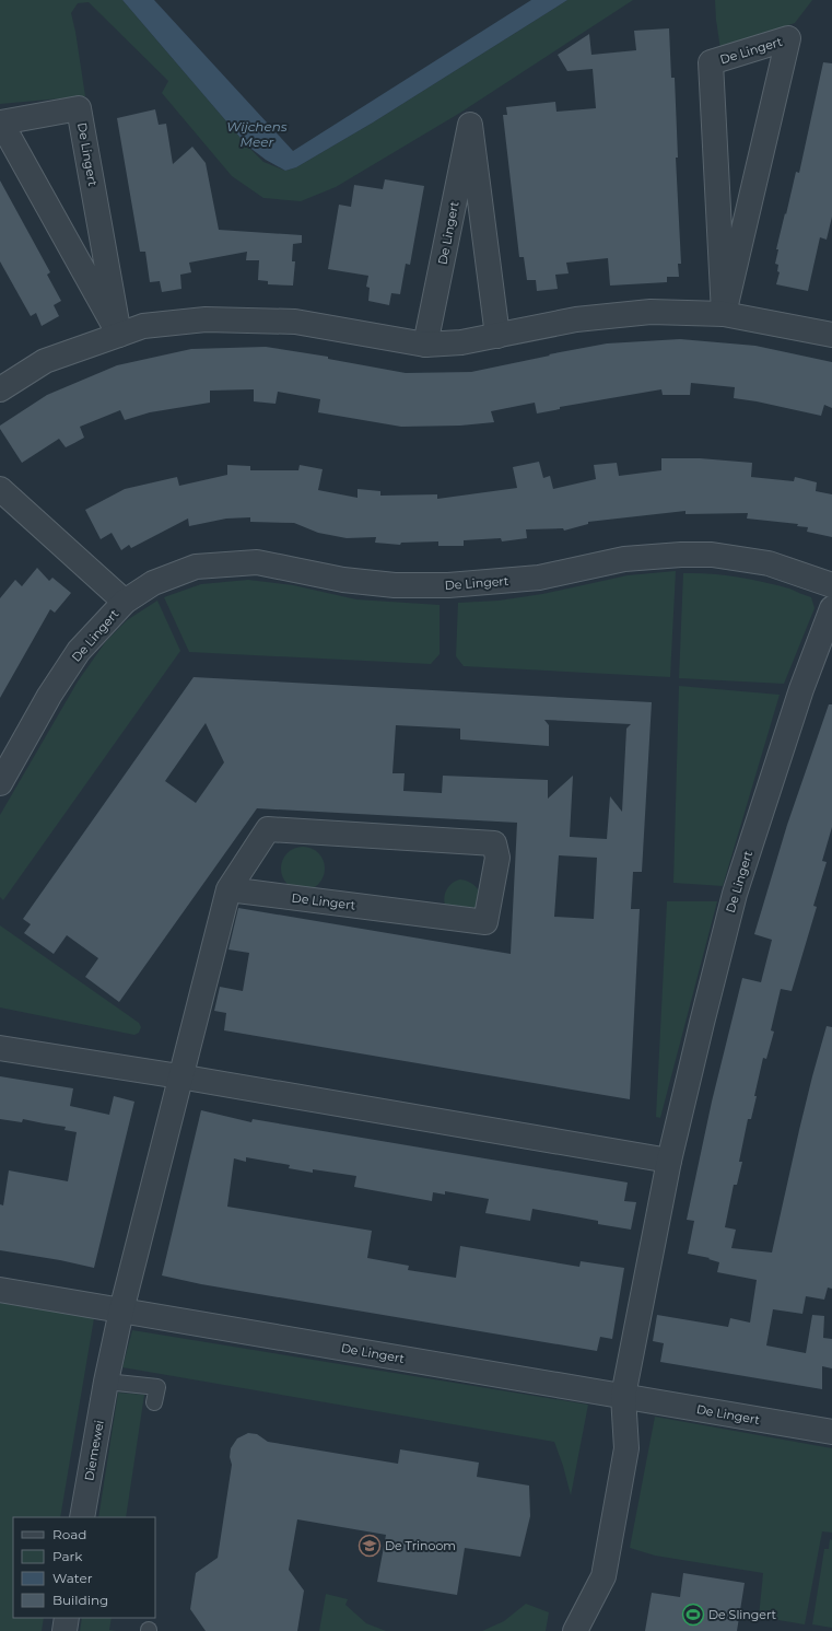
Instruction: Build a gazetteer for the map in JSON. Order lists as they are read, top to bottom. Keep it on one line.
{"streets":{"street":["De Lingert","Diemewei"]},"crossings":[["De Lingert","Diemewei"]],"water":["Wijchens Meer"],"places":{"school or university":["De Trinoom"],"sports":["De Slingert"]},"legend":["Road","Park","Water","Building"]}
